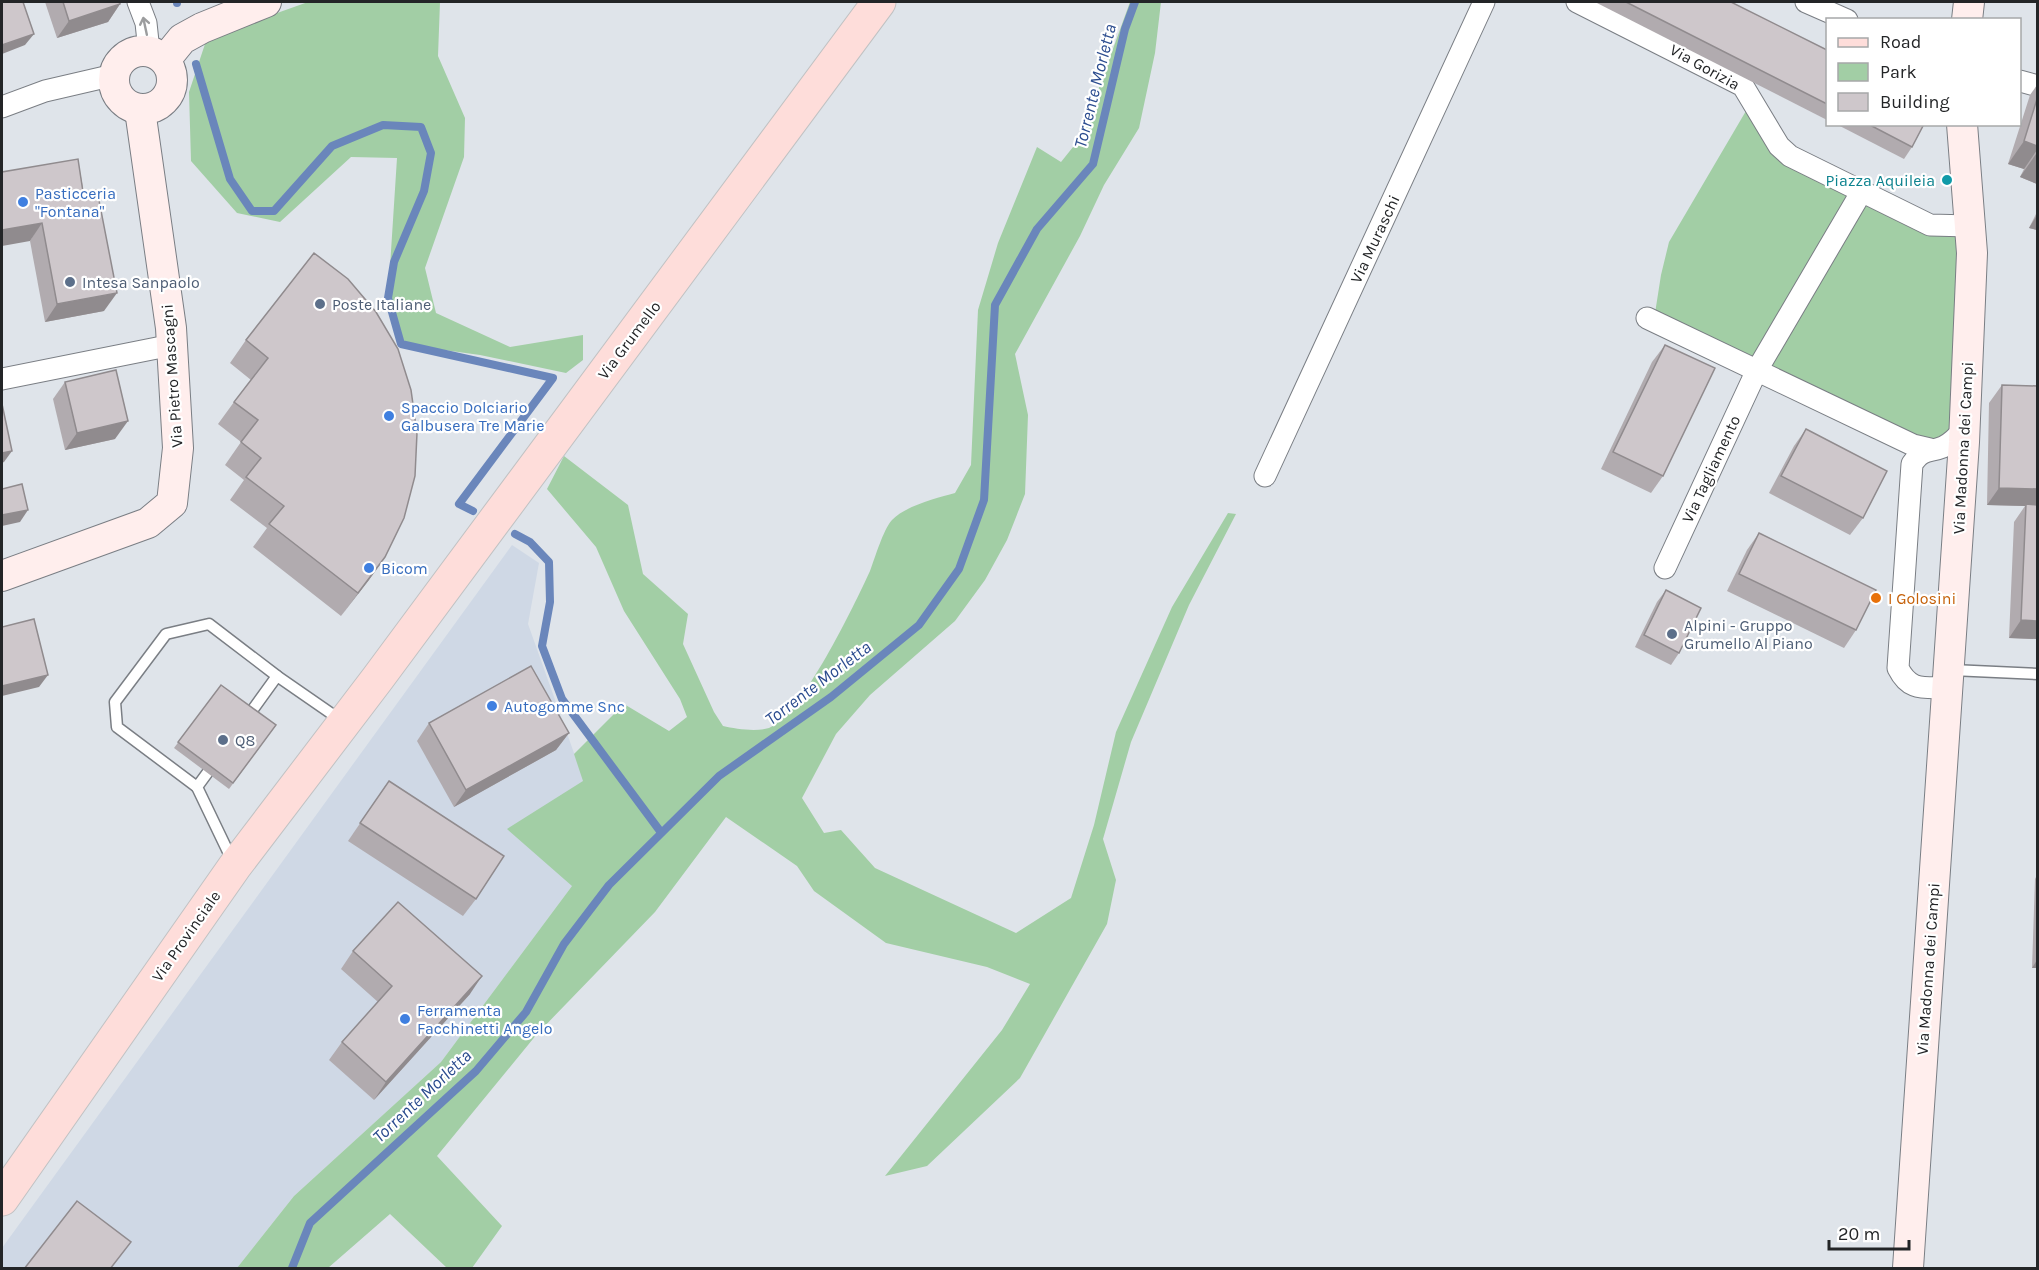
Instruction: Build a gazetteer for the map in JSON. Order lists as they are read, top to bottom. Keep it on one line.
{"streets":{"main road":["Via Grumello","Via Provinciale"],"street":["Via Gorizia","Via Muraschi","Via Pietro Mascagni","Via Madonna dei Campi","Via Tagliamento"]},"crossings":[["Via Gorizia","Via Madonna dei Campi"],["Via Gorizia","Via Tagliamento"],["Via Grumello","Via Provinciale"]],"water":["Torrente Morletta"],"places":["Piazza Aquileia","Pasticceria \"Fontana\"","Intesa Sanpaolo","Poste Italiane","Spaccio Dolciario Galbusera Tre Marie","Bicom","I Golosini","Alpini - Gruppo Grumello Al Piano","Autogomme Snc","Q8","Ferramenta Facchinetti Angelo"],"legend":["Road","Park","Building"],"scale_bar":"20 m"}
